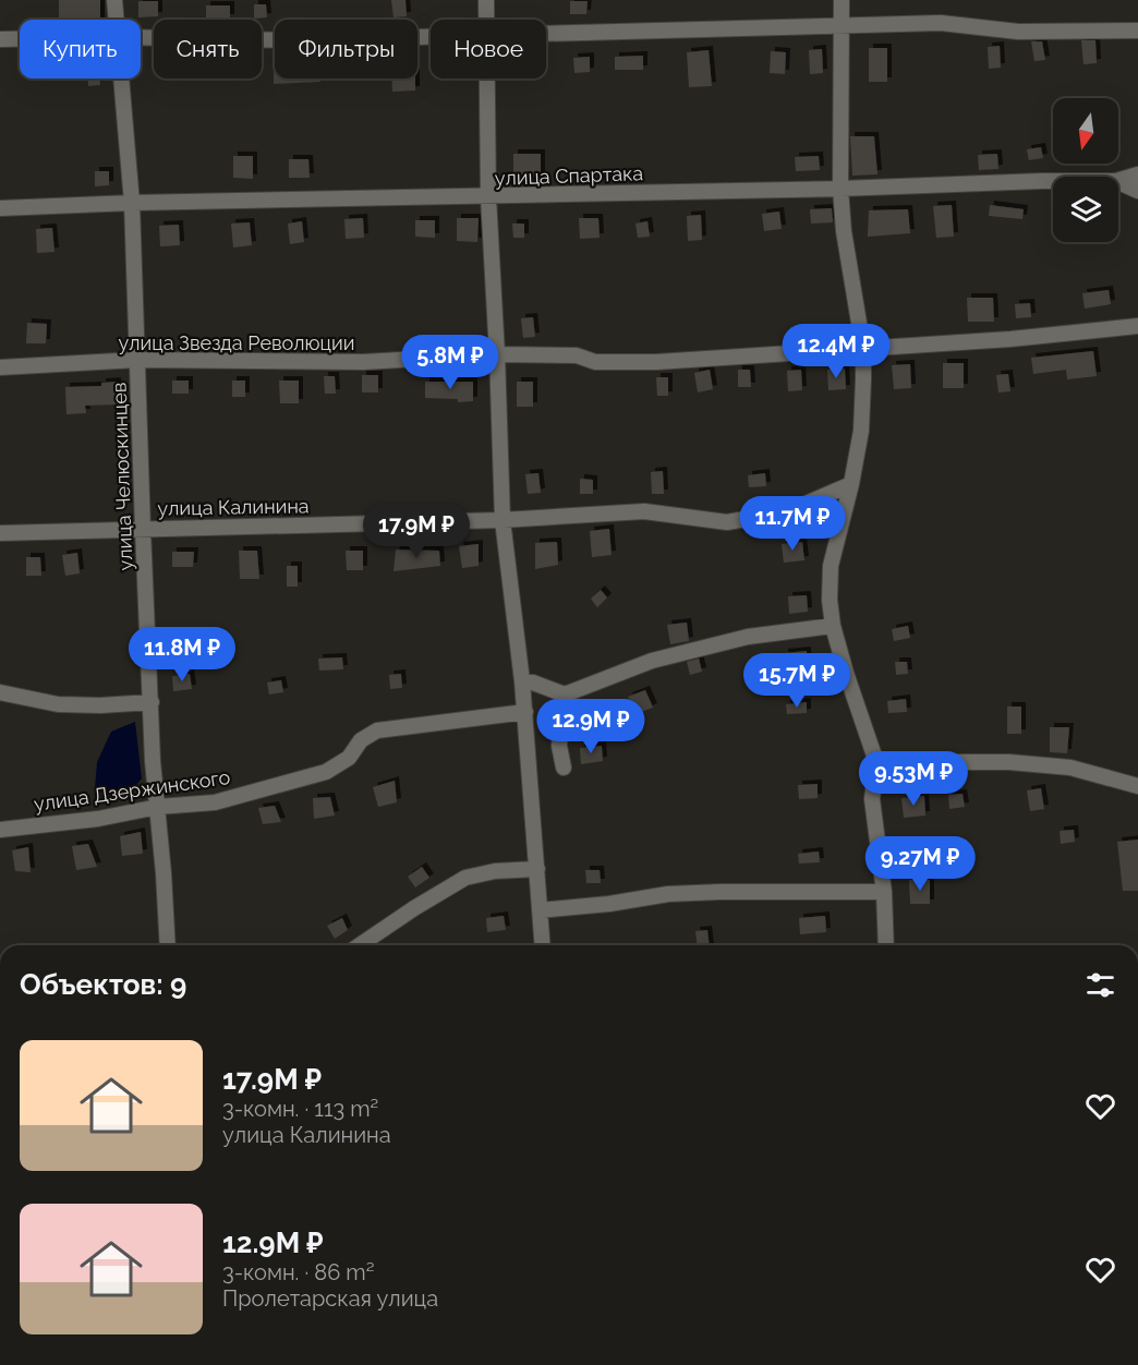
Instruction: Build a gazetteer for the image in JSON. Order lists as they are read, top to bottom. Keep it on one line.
{"streets":{"street":["улица Спартака","улица Звезда Революции","улица Челюскинцев","улица Калинина","улица Дзержинского"]},"crossings":[["улица Спартака","улица Челюскинцев"],["улица Звезда Революции","улица Челюскинцев"],["улица Челюскинцев","улица Калинина"],["улица Челюскинцев","улица Дзержинского"]],"north":"bottom","page":{"chip":["Купить","Снять","Фильтры","Новое"],"price":["12.4M ₽","5.8M ₽","11.7M ₽","17.9M ₽","11.8M ₽","15.7M ₽","12.9M ₽","9.53M ₽","9.27M ₽"],"heading":"Объектов: 9","list":[{"name":"17.9M ₽","note":"3-комн. · 113 m² · улица Калинина"},{"name":"12.9M ₽","note":"3-комн. · 86 m² · Пролетарская улица"}]}}
